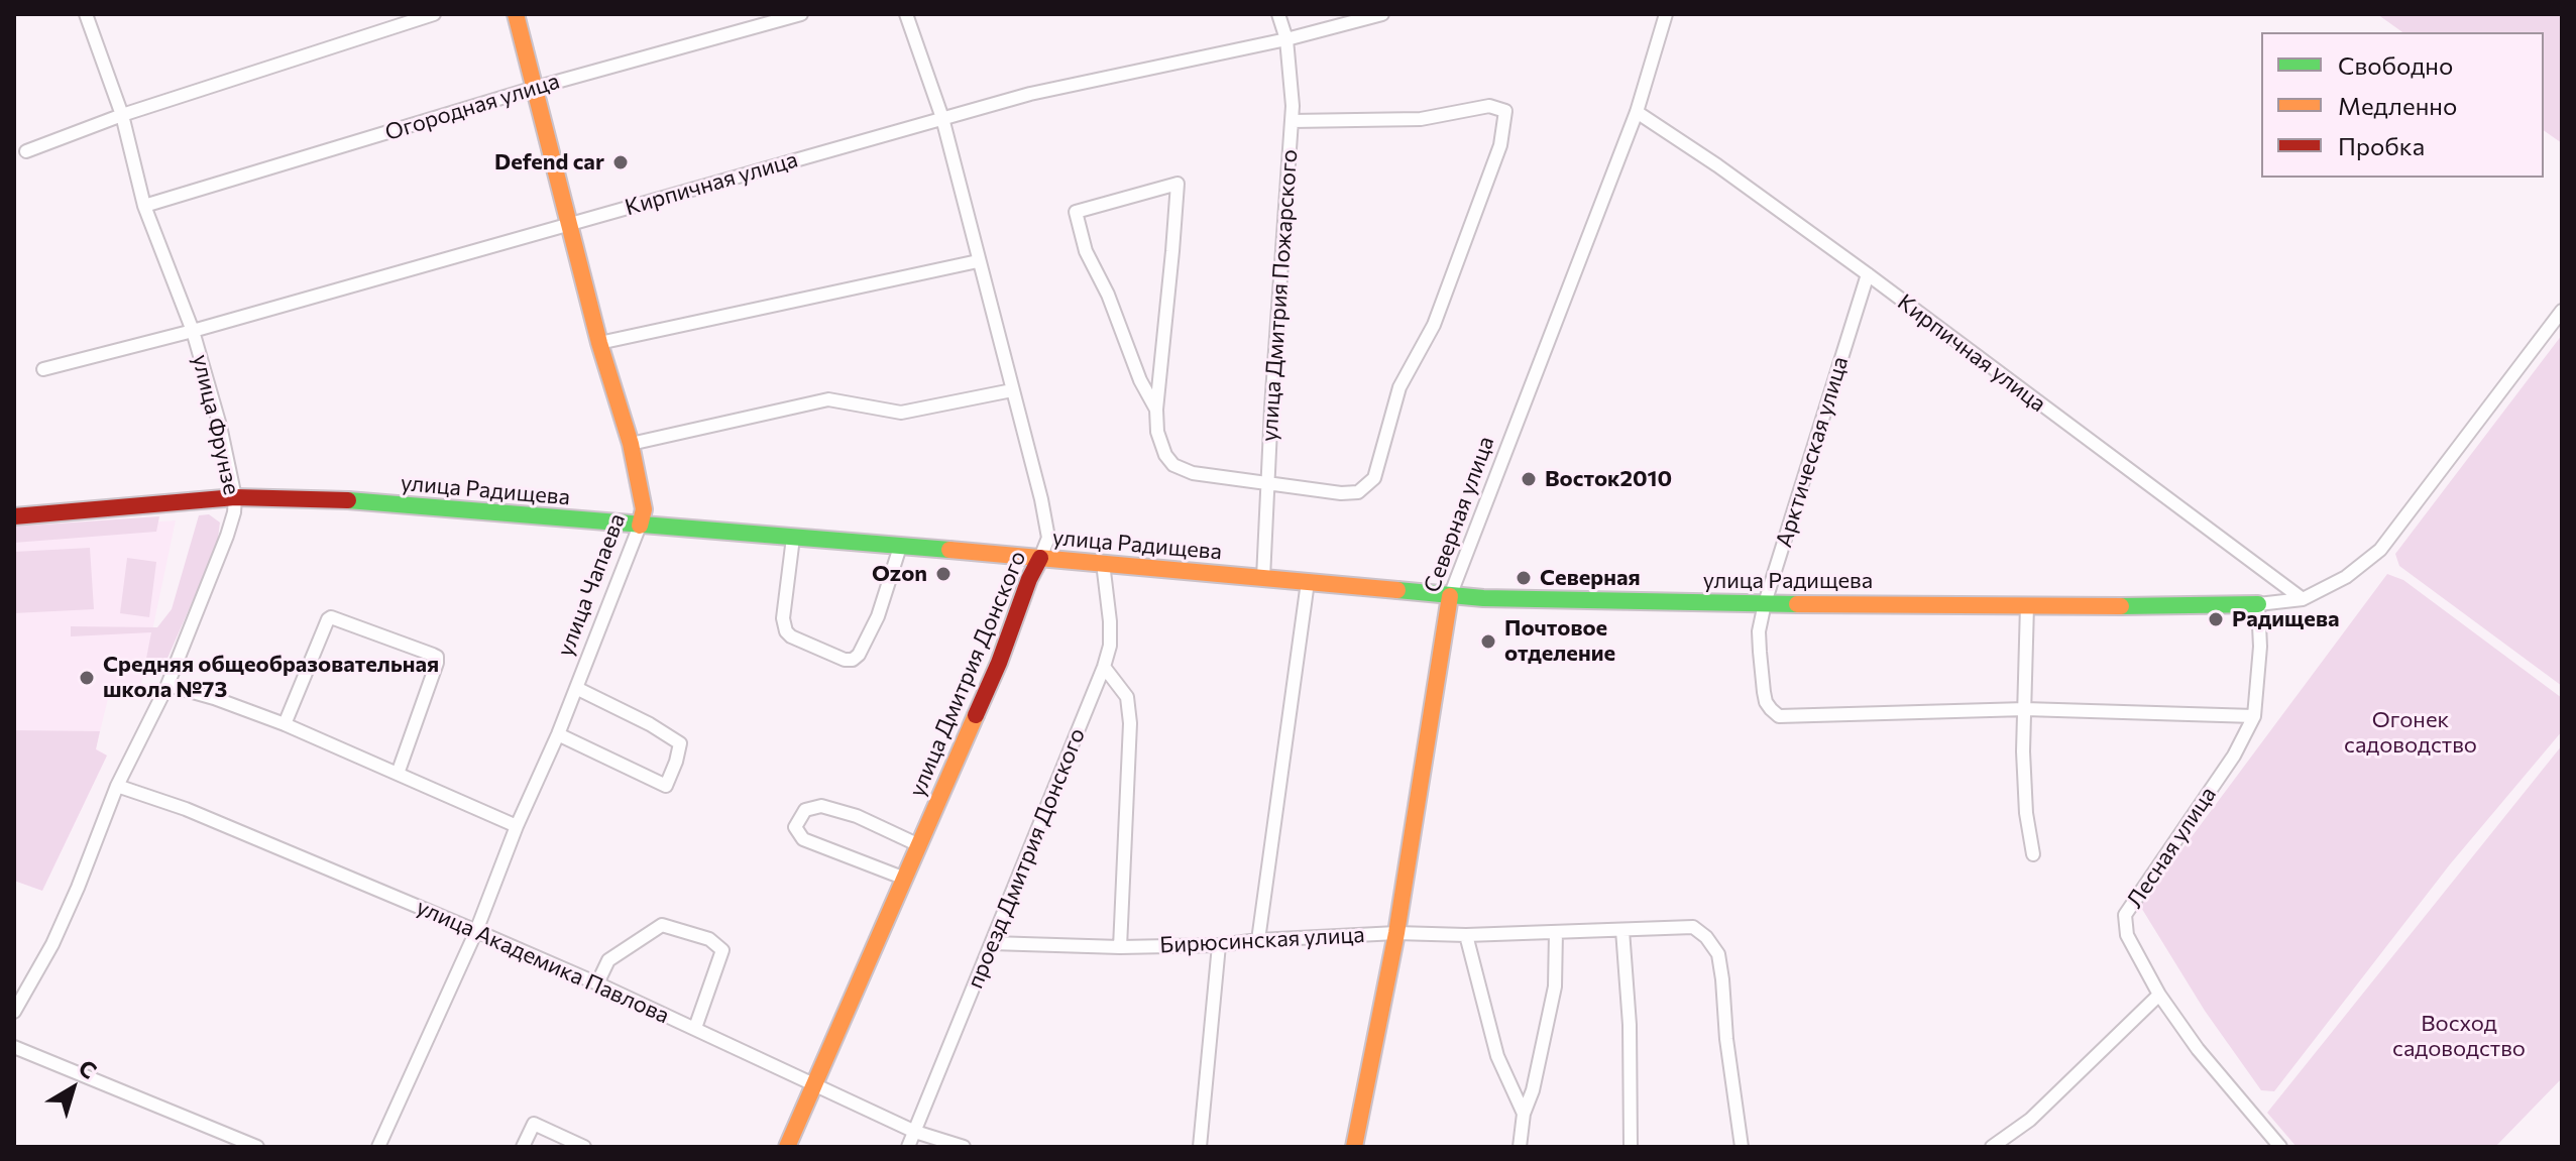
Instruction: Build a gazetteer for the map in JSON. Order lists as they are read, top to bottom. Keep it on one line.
{"streets":{"main road":["улица Радищева","Северная улица","улица Чапаева","улица Дмитрия Донского"],"street":["Огородная улица","Кирпичная улица","улица Дмитрия Пожарского","улица Фрунзе","Арктическая улица","Лесная улица","проезд Дмитрия Донского","Бирюсинская улица","улица Академика Павлова"]},"crossings":[["Огородная улица","улица Фрунзе"],["Огородная улица","улица Чапаева"],["Кирпичная улица","улица Дмитрия Пожарского"],["Кирпичная улица","улица Фрунзе"],["Кирпичная улица","Арктическая улица"],["Кирпичная улица","Северная улица"],["Кирпичная улица","улица Чапаева"],["Кирпичная улица","улица Дмитрия Донского"],["улица Дмитрия Пожарского","улица Радищева"],["улица Фрунзе","улица Радищева"],["улица Фрунзе","улица Академика Павлова"],["Арктическая улица","улица Радищева"],["улица Радищева","Северная улица"],["улица Радищева","улица Чапаева"],["улица Радищева","улица Дмитрия Донского"],["улица Радищева","Лесная улица"],["улица Радищева","проезд Дмитрия Донского"],["Северная улица","Бирюсинская улица"],["улица Чапаева","улица Академика Павлова"],["улица Дмитрия Донского","улица Академика Павлова"],["проезд Дмитрия Донского","Бирюсинская улица"],["проезд Дмитрия Донского","улица Академика Павлова"]],"parks":["Огонек садоводство","Восход садоводство"],"places":["Defend car","Восток2010","Ozon","Северная","Радищева","Почтовое отделение","Средняя общеобразовательная школа №73"],"legend":["Свободно","Медленно","Пробка"],"north":"top right"}
